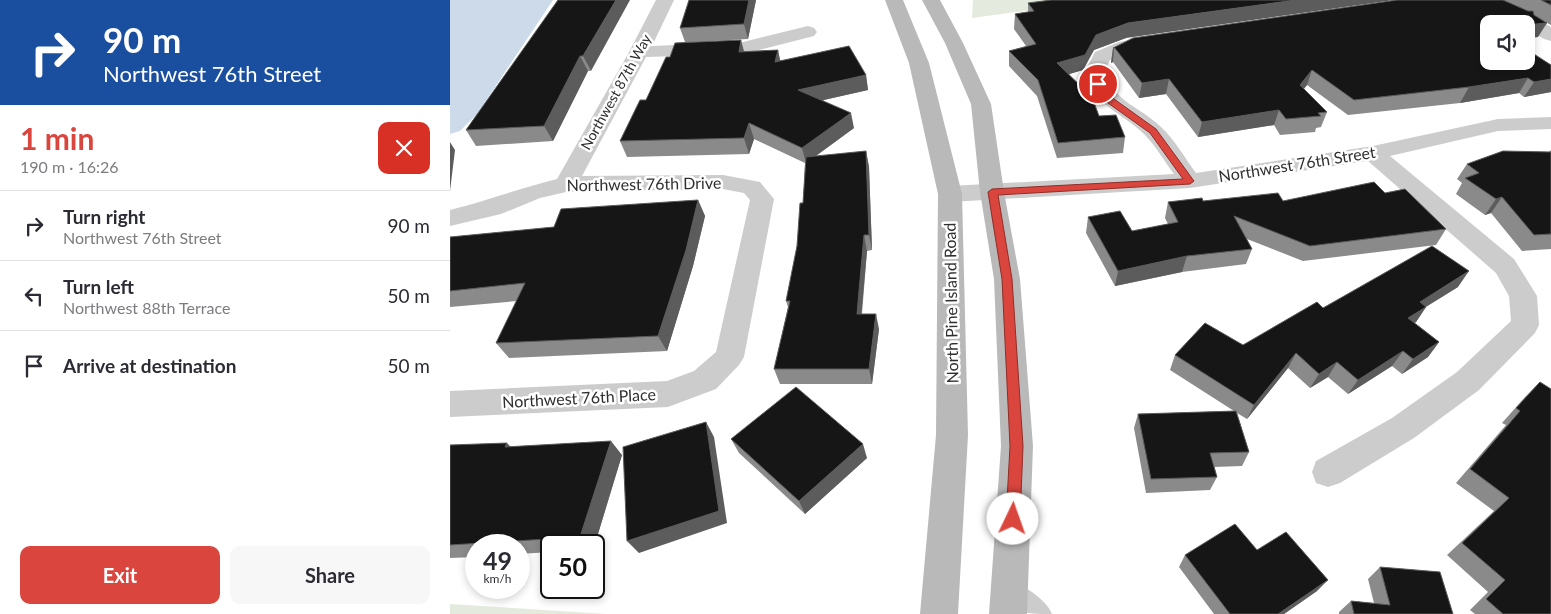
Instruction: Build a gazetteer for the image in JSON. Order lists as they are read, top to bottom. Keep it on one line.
{"streets":{"main road":["North Pine Island Road"],"street":["Northwest 87th Way","Northwest 76th Street","Northwest 76th Drive","Northwest 76th Place"]},"crossings":[["Northwest 87th Way","Northwest 76th Drive"],["Northwest 76th Street","North Pine Island Road"],["Northwest 76th Drive","Northwest 76th Place"]],"page":{"turn":["90 m","Northwest 76th Street"],"heading":["1 min","190 m · 16:26"],"list":[{"name":"Turn right","note":"Northwest 76th Street","value":"90 m"},{"name":"Turn left","note":"Northwest 88th Terrace","value":"50 m"},{"name":"Arrive at destination","value":"50 m"}],"speed":"49 km/h","limit":"50","buttons":["Exit","Share"]}}
